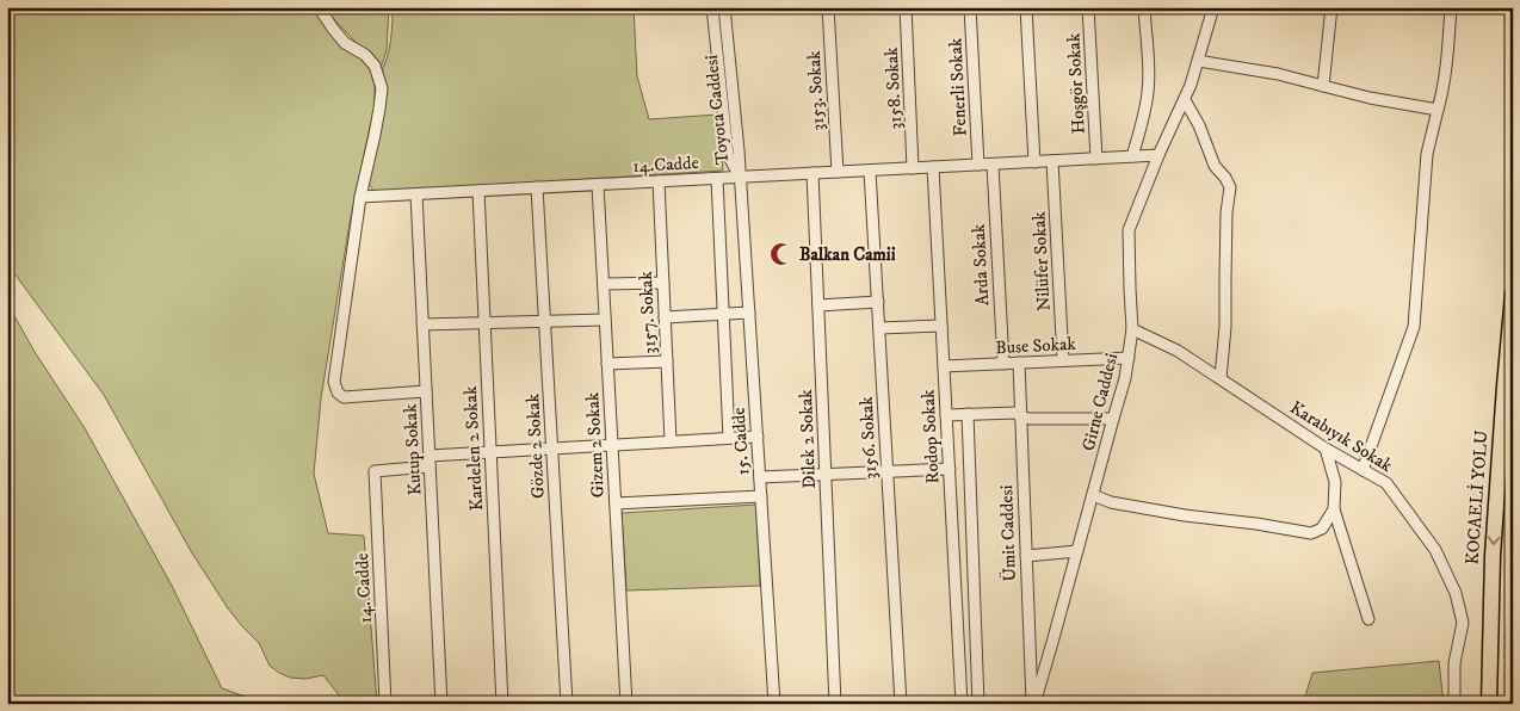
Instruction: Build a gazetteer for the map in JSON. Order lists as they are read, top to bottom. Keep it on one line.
{"streets":{"highway":["KOCAELİ YOLU"],"street":["Hoşgör Sokak","Fenerli Sokak","3158. Sokak","3153. Sokak","Toyota Caddesi","14.Cadde","Nilüfer Sokak","Arda Sokak","3157. Sokak","Buse Sokak","Girne Caddesi","Rodop Sokak","Karabıyık Sokak","3156. Sokak","Dilek 2 Sokak","15. Cadde","Gizem 2 Sokak","Gözde 2 Sokak","Kardelen 2 Sokak","Kutup Sokak","Ümit Caddesi","14. Cadde"]},"crossings":[["Hoşgör Sokak","14.Cadde"],["Fenerli Sokak","14.Cadde"],["3158. Sokak","14.Cadde"],["3153. Sokak","14.Cadde"],["Toyota Caddesi","14.Cadde"],["Toyota Caddesi","15. Cadde"],["14.Cadde","Nilüfer Sokak"],["14.Cadde","Arda Sokak"],["14.Cadde","3157. Sokak"],["14.Cadde","Girne Caddesi"],["14.Cadde","Rodop Sokak"],["14.Cadde","3156. Sokak"],["14.Cadde","Dilek 2 Sokak"],["14.Cadde","15. Cadde"],["14.Cadde","Gizem 2 Sokak"],["14.Cadde","Gözde 2 Sokak"],["14.Cadde","Kardelen 2 Sokak"],["14.Cadde","Kutup Sokak"],["Nilüfer Sokak","Buse Sokak"],["Arda Sokak","Buse Sokak"],["Buse Sokak","Girne Caddesi"],["Buse Sokak","Rodop Sokak"],["Buse Sokak","Ümit Caddesi"],["Girne Caddesi","Karabıyık Sokak"],["Girne Caddesi","Ümit Caddesi"],["Kutup Sokak","14. Cadde"]],"one_way":["KOCAELİ YOLU"],"places":{"mosque":["Balkan Camii"]}}
